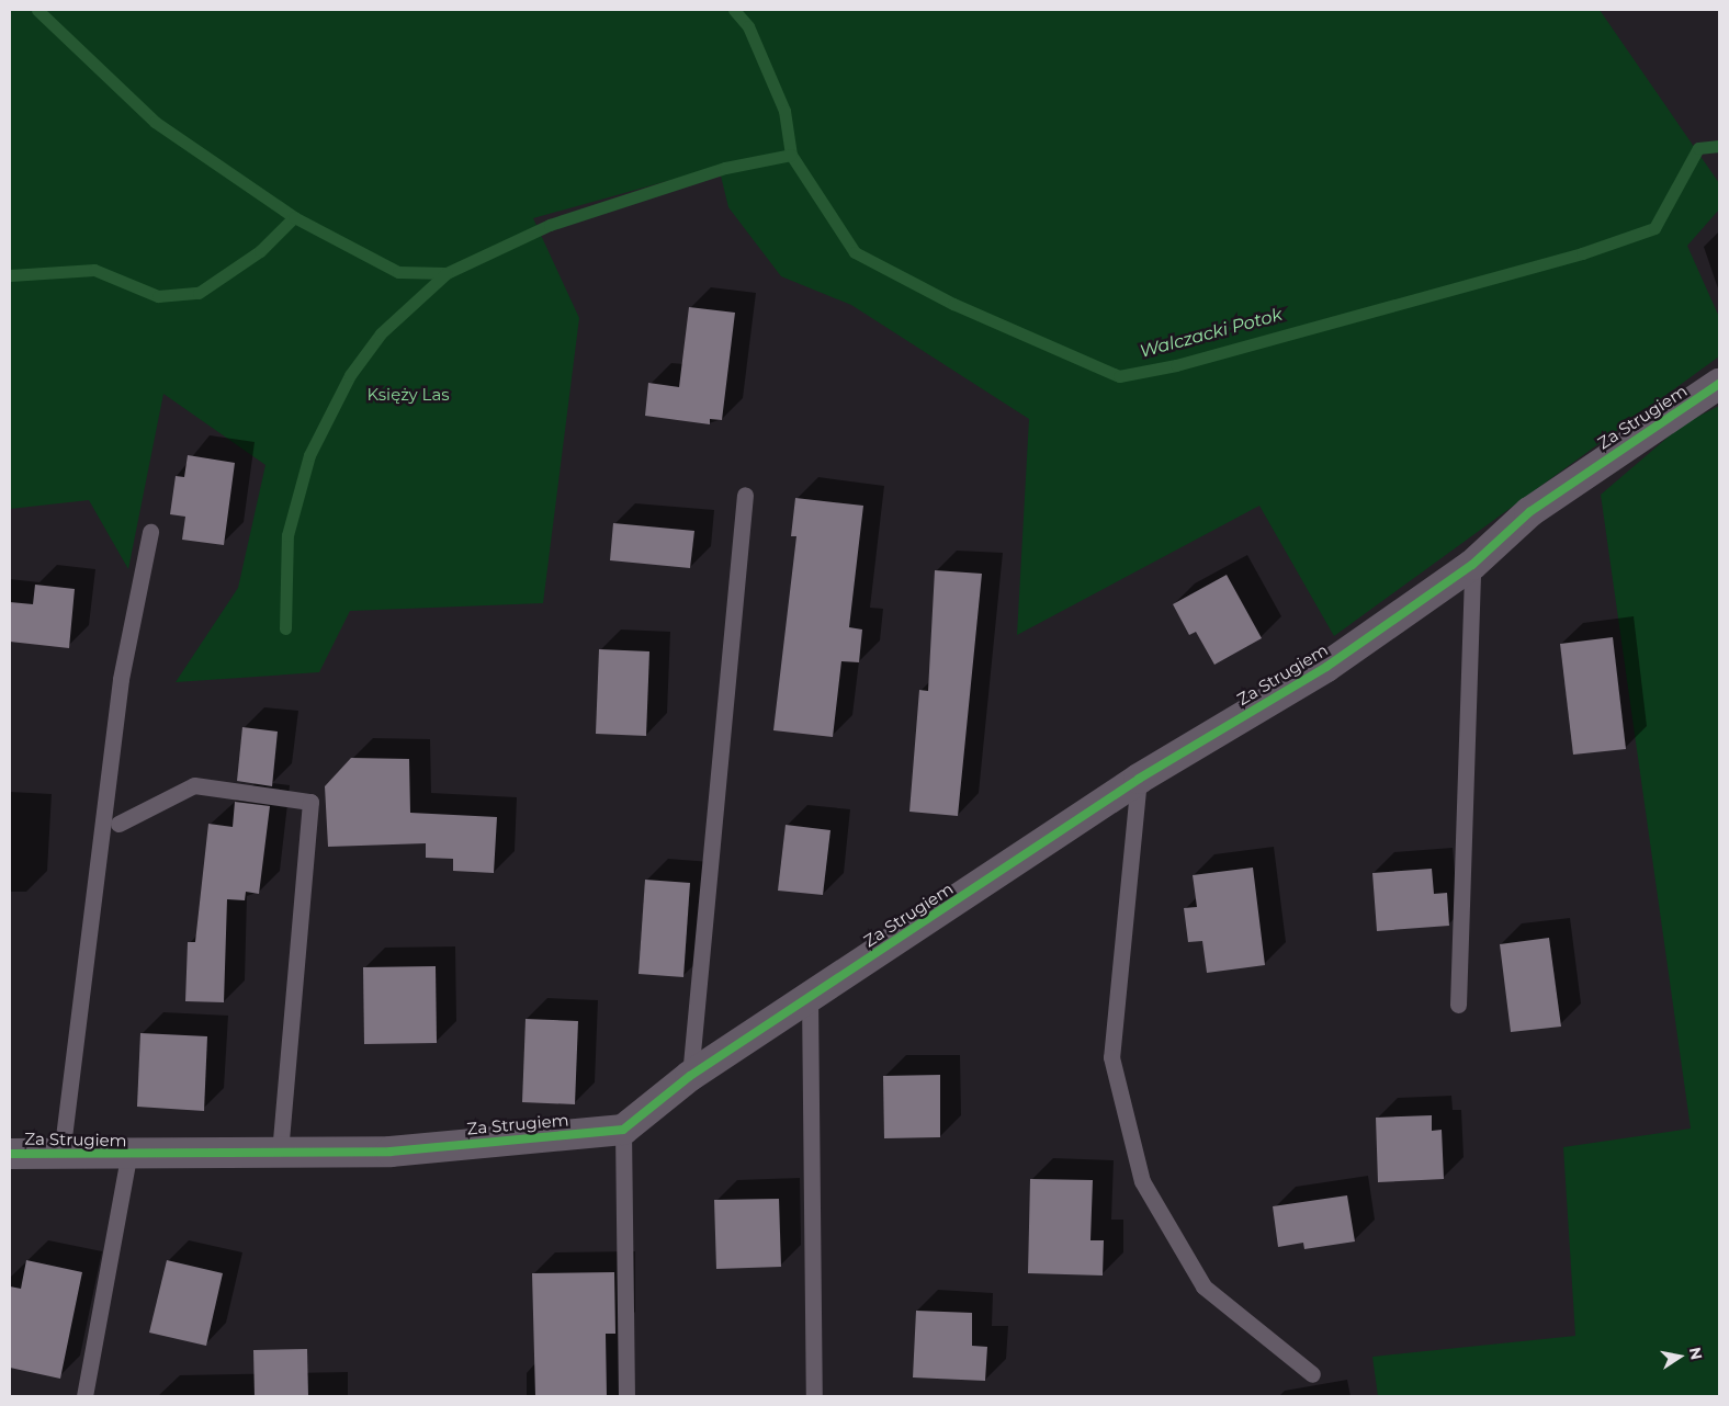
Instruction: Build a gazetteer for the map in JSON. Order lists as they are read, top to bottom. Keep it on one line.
{"streets":{"street":["Za Strugiem"]},"water":["Walczacki Potok"],"parks":["Księży Las"],"north":"right"}
